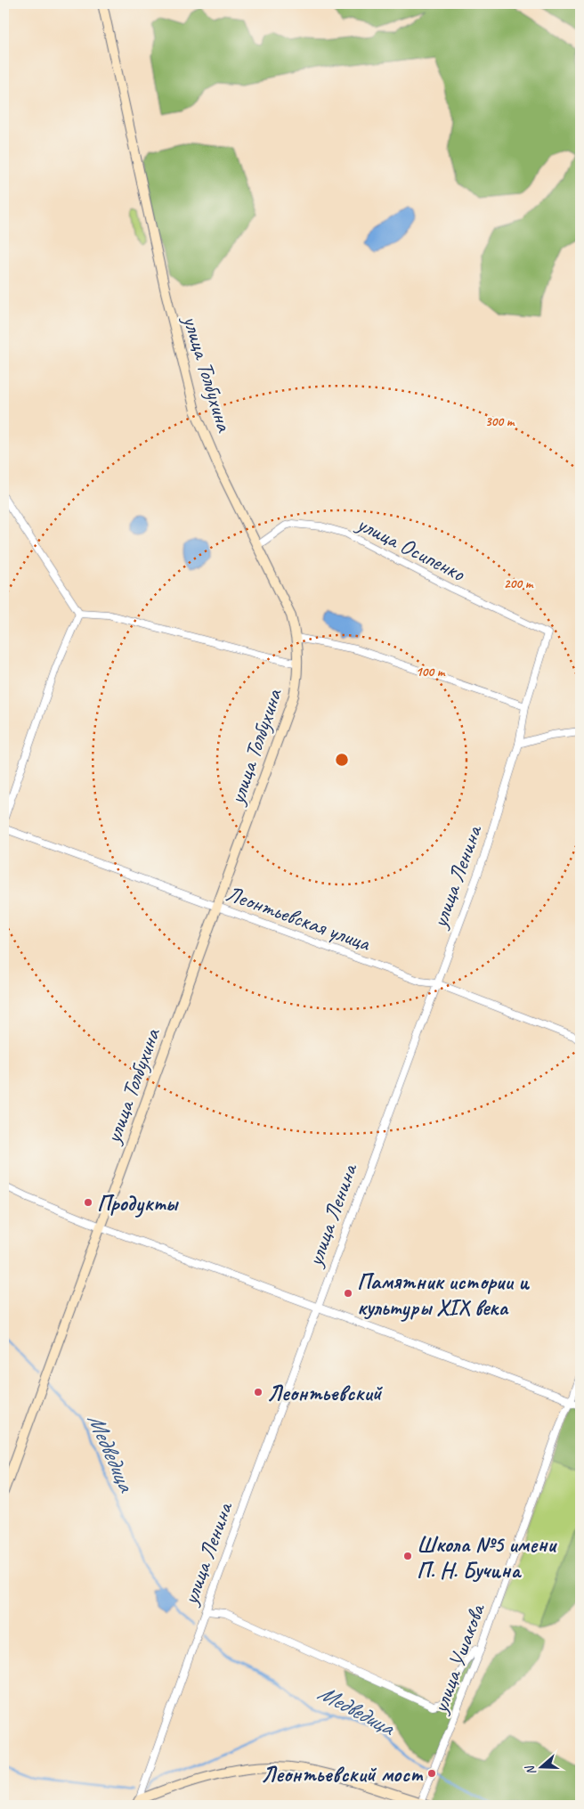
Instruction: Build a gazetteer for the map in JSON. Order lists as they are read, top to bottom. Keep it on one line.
{"streets":{"main road":["улица Толбухина"],"street":["улица Осипенко","улица Ленина","Леонтьевская улица","улица Ушакова"]},"crossings":[["улица Толбухина","улица Осипенко"],["улица Толбухина","Леонтьевская улица"],["улица Осипенко","улица Ленина"],["улица Ленина","Леонтьевская улица"]],"water":["Медведица"],"places":["Продукты","Памятник истории и культуры XIX века","Леонтьевский","Школа №5 имени П. Н. Бучина","Леонтьевский мост"],"north":"left","rings":["300 m","200 m","100 m"]}
